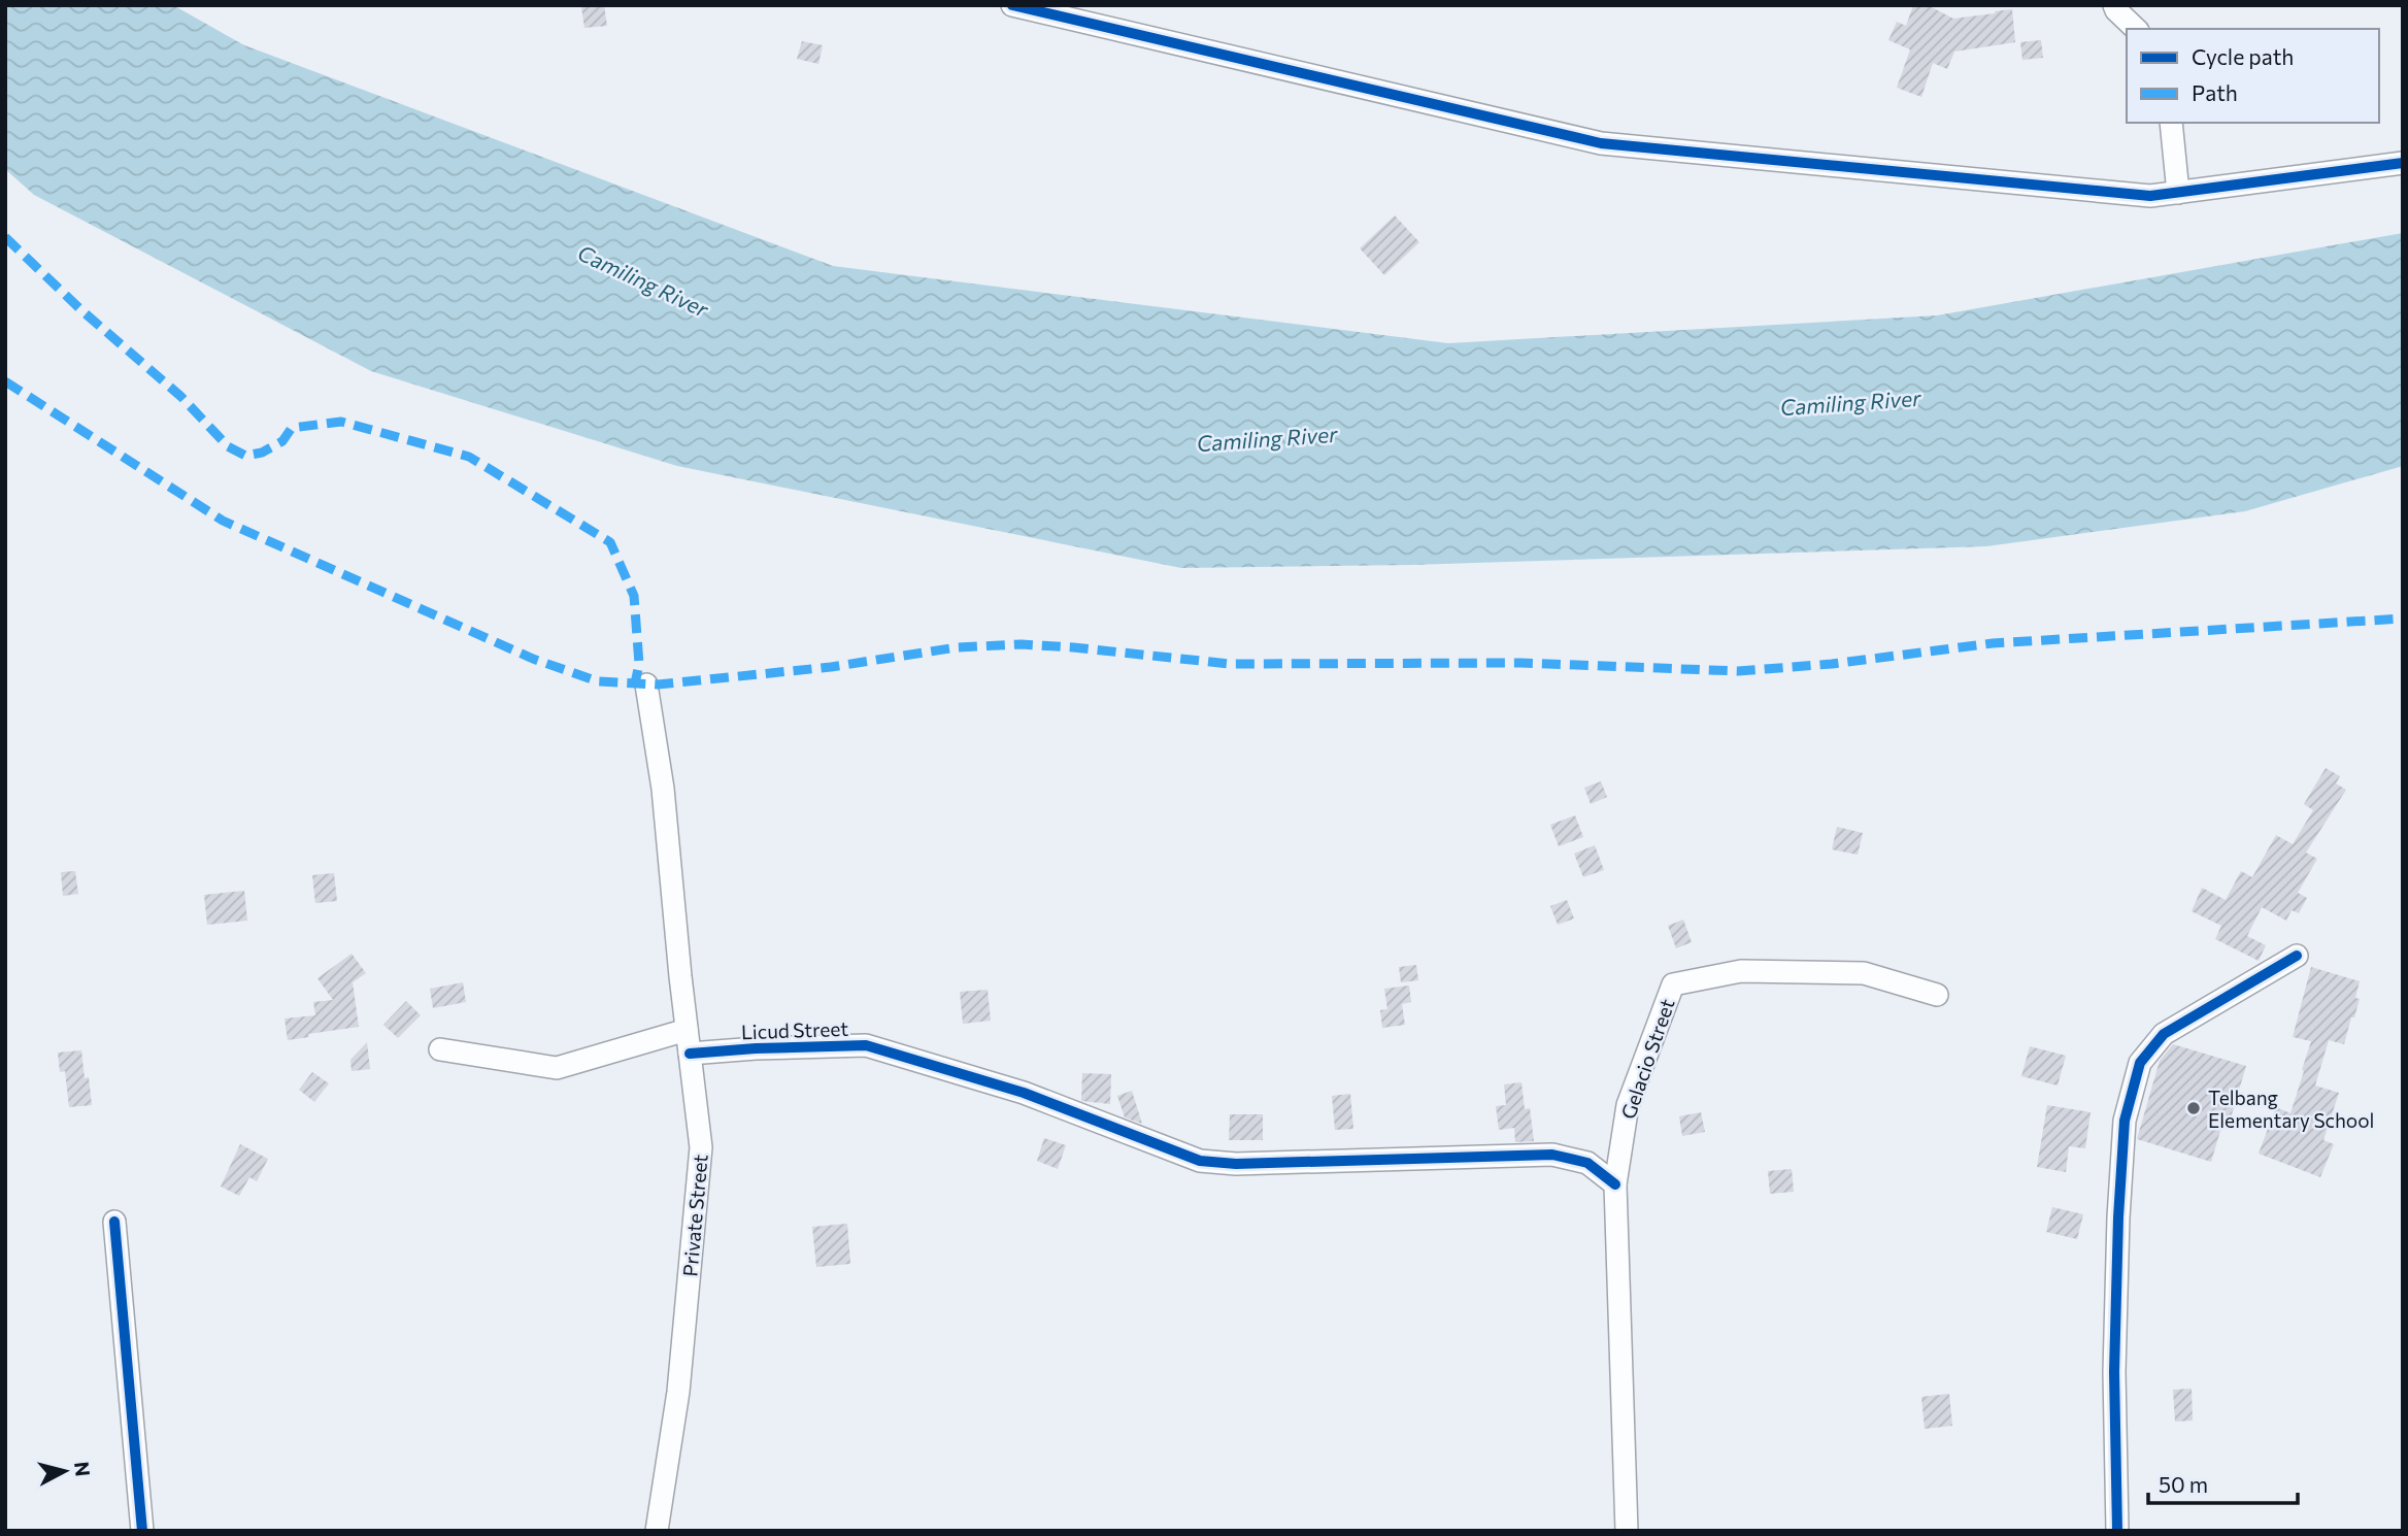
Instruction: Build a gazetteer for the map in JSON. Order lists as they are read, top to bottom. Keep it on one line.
{"streets":{"street":["Licud Street","Gelacio Street","Private Street"]},"crossings":[["Licud Street","Gelacio Street"],["Licud Street","Private Street"]],"water":["Camiling River"],"places":["Telbang Elementary School"],"legend":["Cycle path","Path"],"scale_bar":"50 m","north":"right"}
